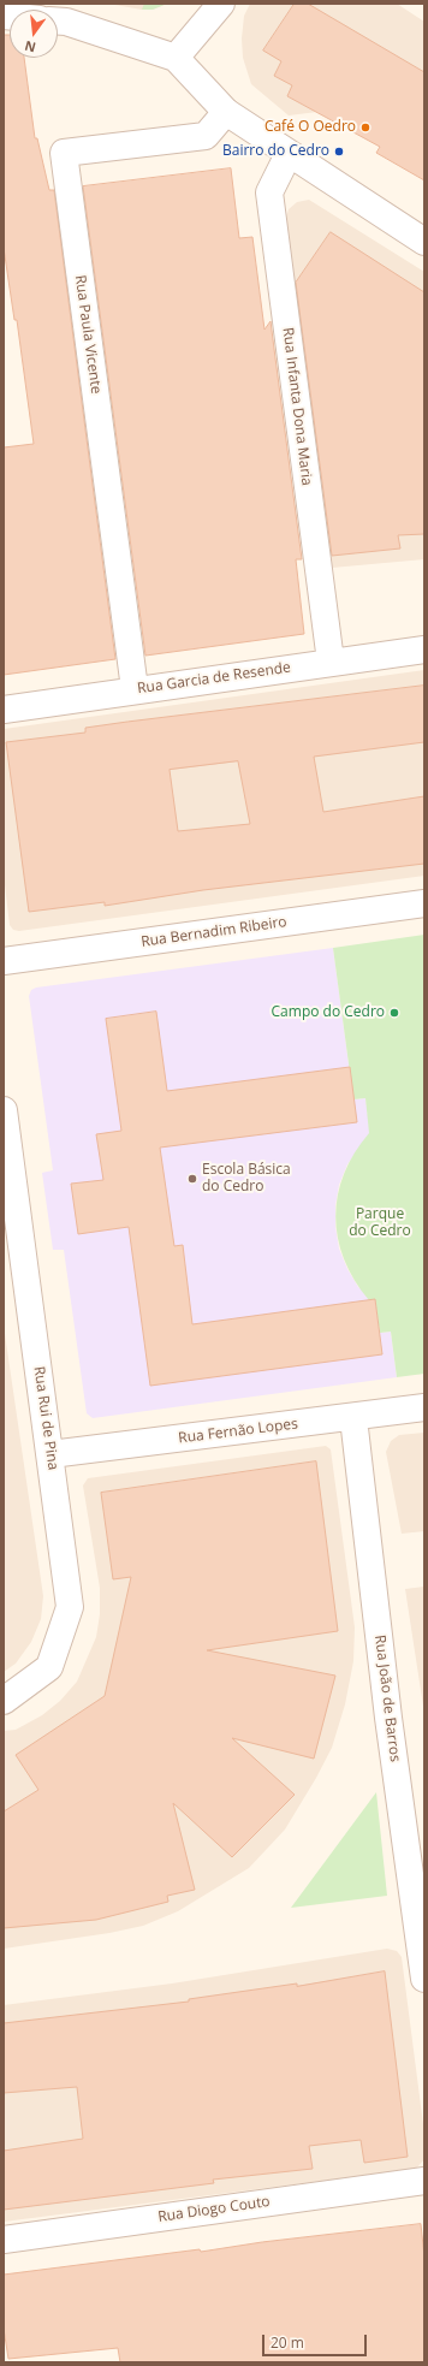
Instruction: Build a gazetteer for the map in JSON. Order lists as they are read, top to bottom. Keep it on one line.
{"streets":{"street":["Rua Paula Vicente","Rua Infanta Dona Maria","Rua Garcia de Resende","Rua Bernadim Ribeiro","Rua Rui de Pina","Rua Fernão Lopes","Rua João de Barros","Rua Diogo Couto"]},"crossings":[["Rua Paula Vicente","Rua Garcia de Resende"],["Rua Infanta Dona Maria","Rua Garcia de Resende"],["Rua Rui de Pina","Rua Fernão Lopes"],["Rua Fernão Lopes","Rua João de Barros"]],"parks":["Parque do Cedro"],"places":["Café O Oedro","Bairro do Cedro","Campo do Cedro","Escola Básica do Cedro"],"scale_bar":"20 m","north":"bottom"}
